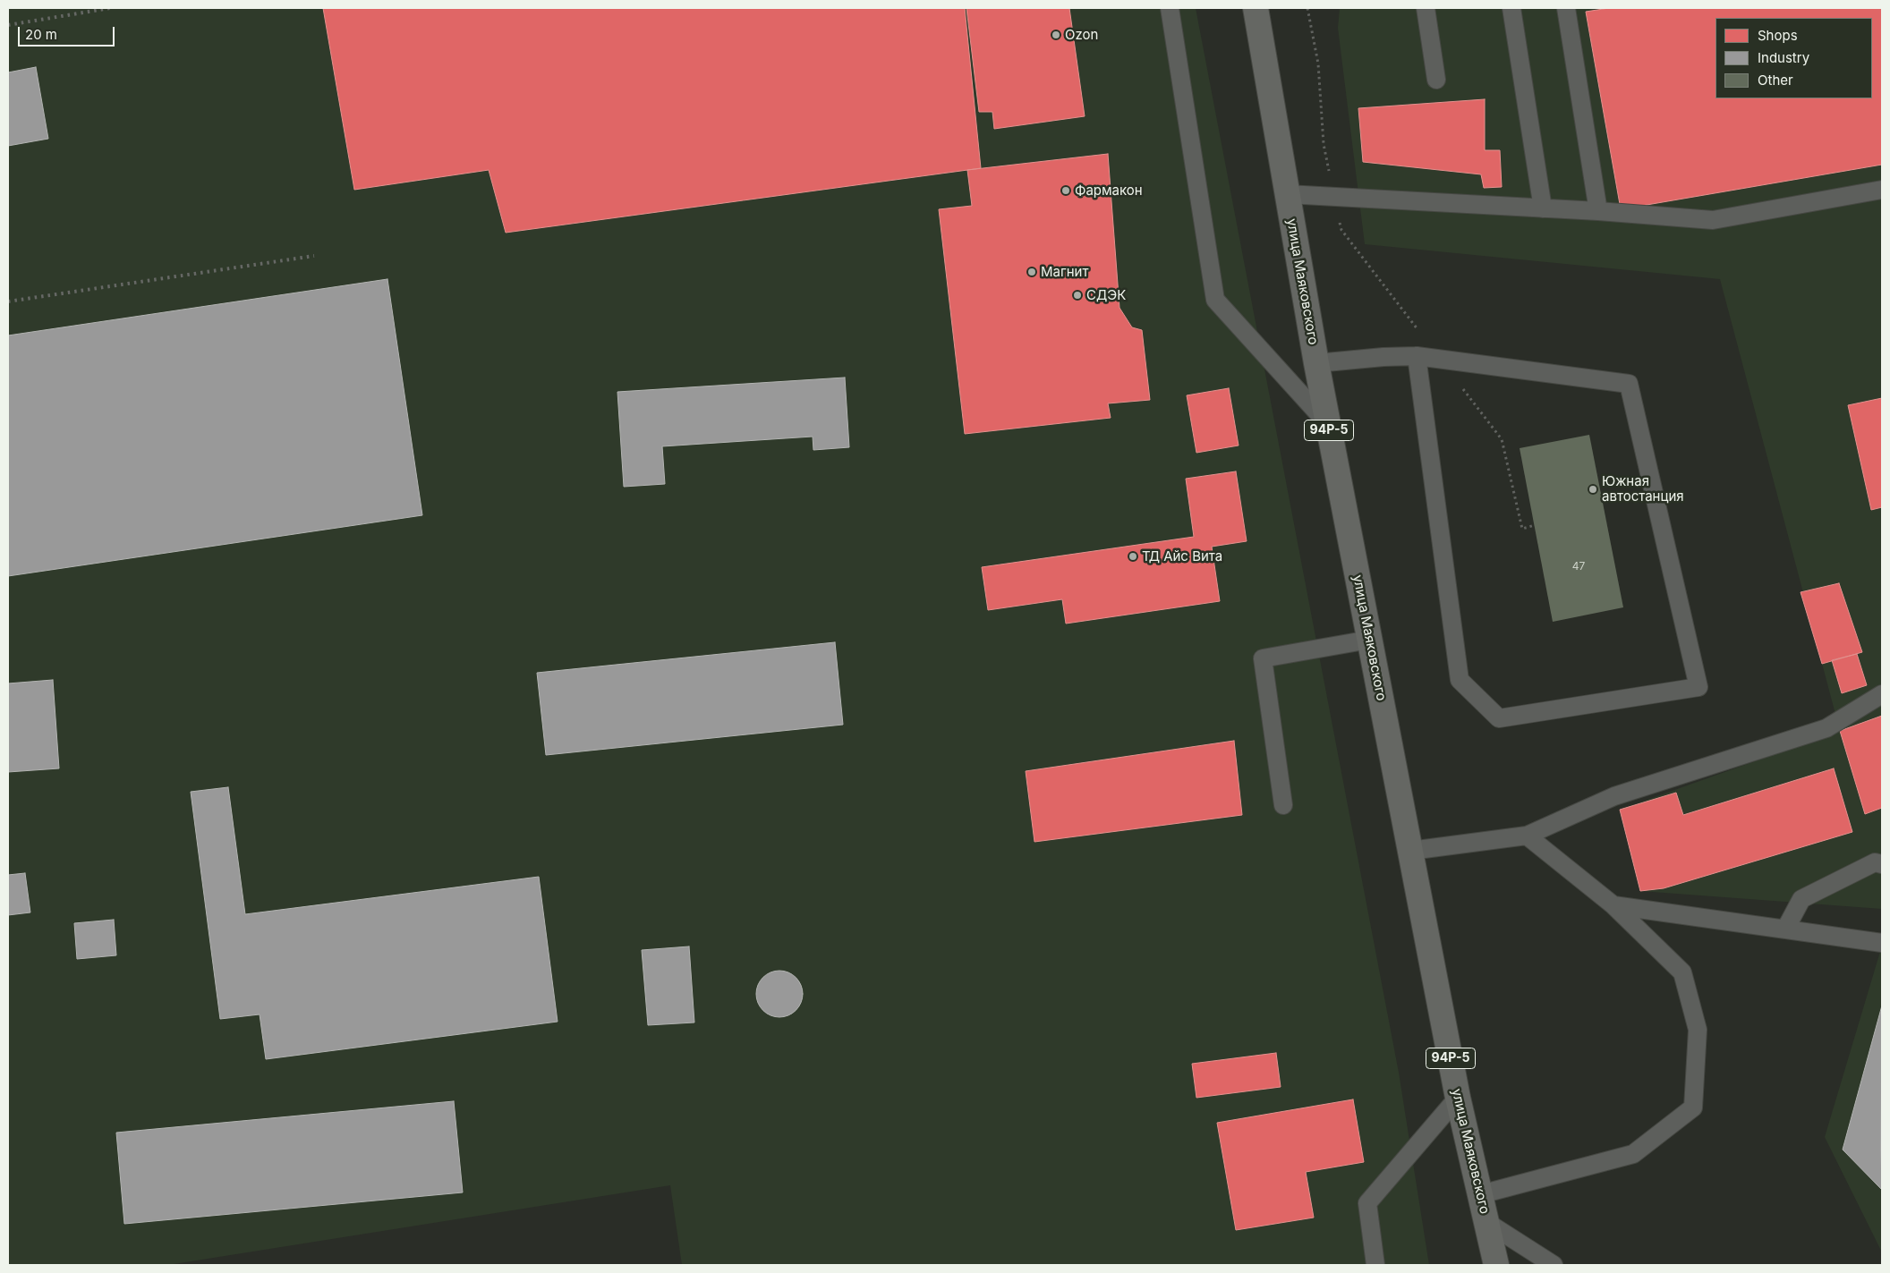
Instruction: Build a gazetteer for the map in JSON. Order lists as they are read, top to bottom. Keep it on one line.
{"streets":{"main road":["улица Маяковского","94Р-5"]},"places":["Ozon","Фармакон","Магнит","СДЭК","Южная автостанция","ТД Айс Вита"],"house_numbers":["47"],"legend":["Shops","Industry","Other"],"scale_bar":"20 m"}
